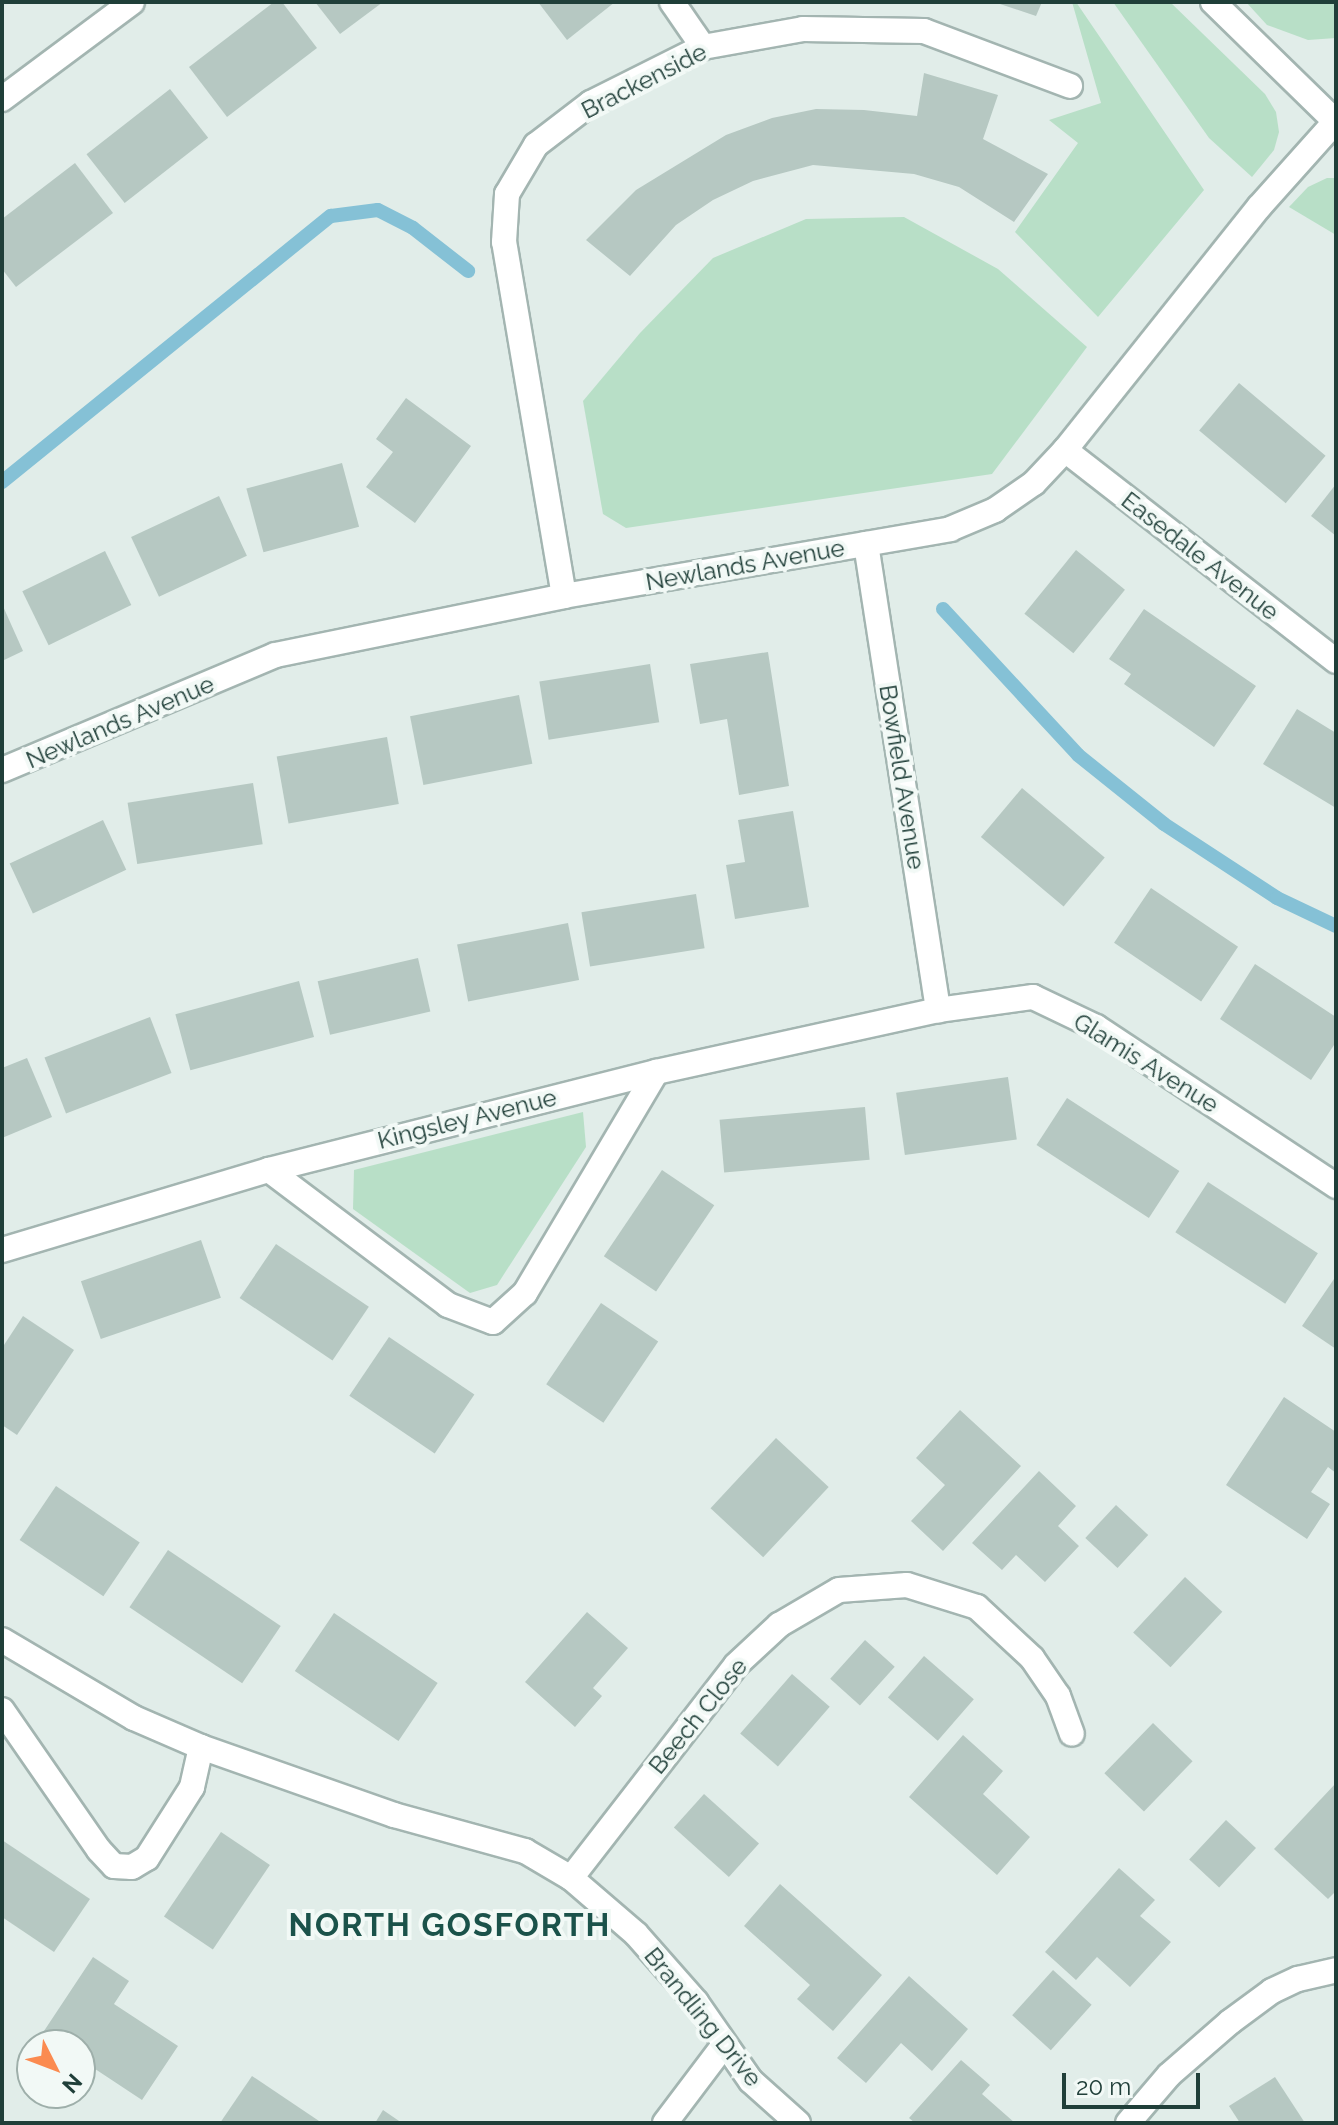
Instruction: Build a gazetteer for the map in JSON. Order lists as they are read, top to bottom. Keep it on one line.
{"streets":{"street":["Brackenside","Easedale Avenue","Newlands Avenue","Bowfield Avenue","Glamis Avenue","Kingsley Avenue","Beech Close","Brandling Drive"]},"crossings":[["Brackenside","Newlands Avenue"],["Easedale Avenue","Newlands Avenue"],["Newlands Avenue","Bowfield Avenue"],["Bowfield Avenue","Glamis Avenue"],["Bowfield Avenue","Kingsley Avenue"],["Glamis Avenue","Kingsley Avenue"],["Beech Close","Brandling Drive"]],"districts":["NORTH GOSFORTH"],"scale_bar":"20 m","north":"bottom right"}
